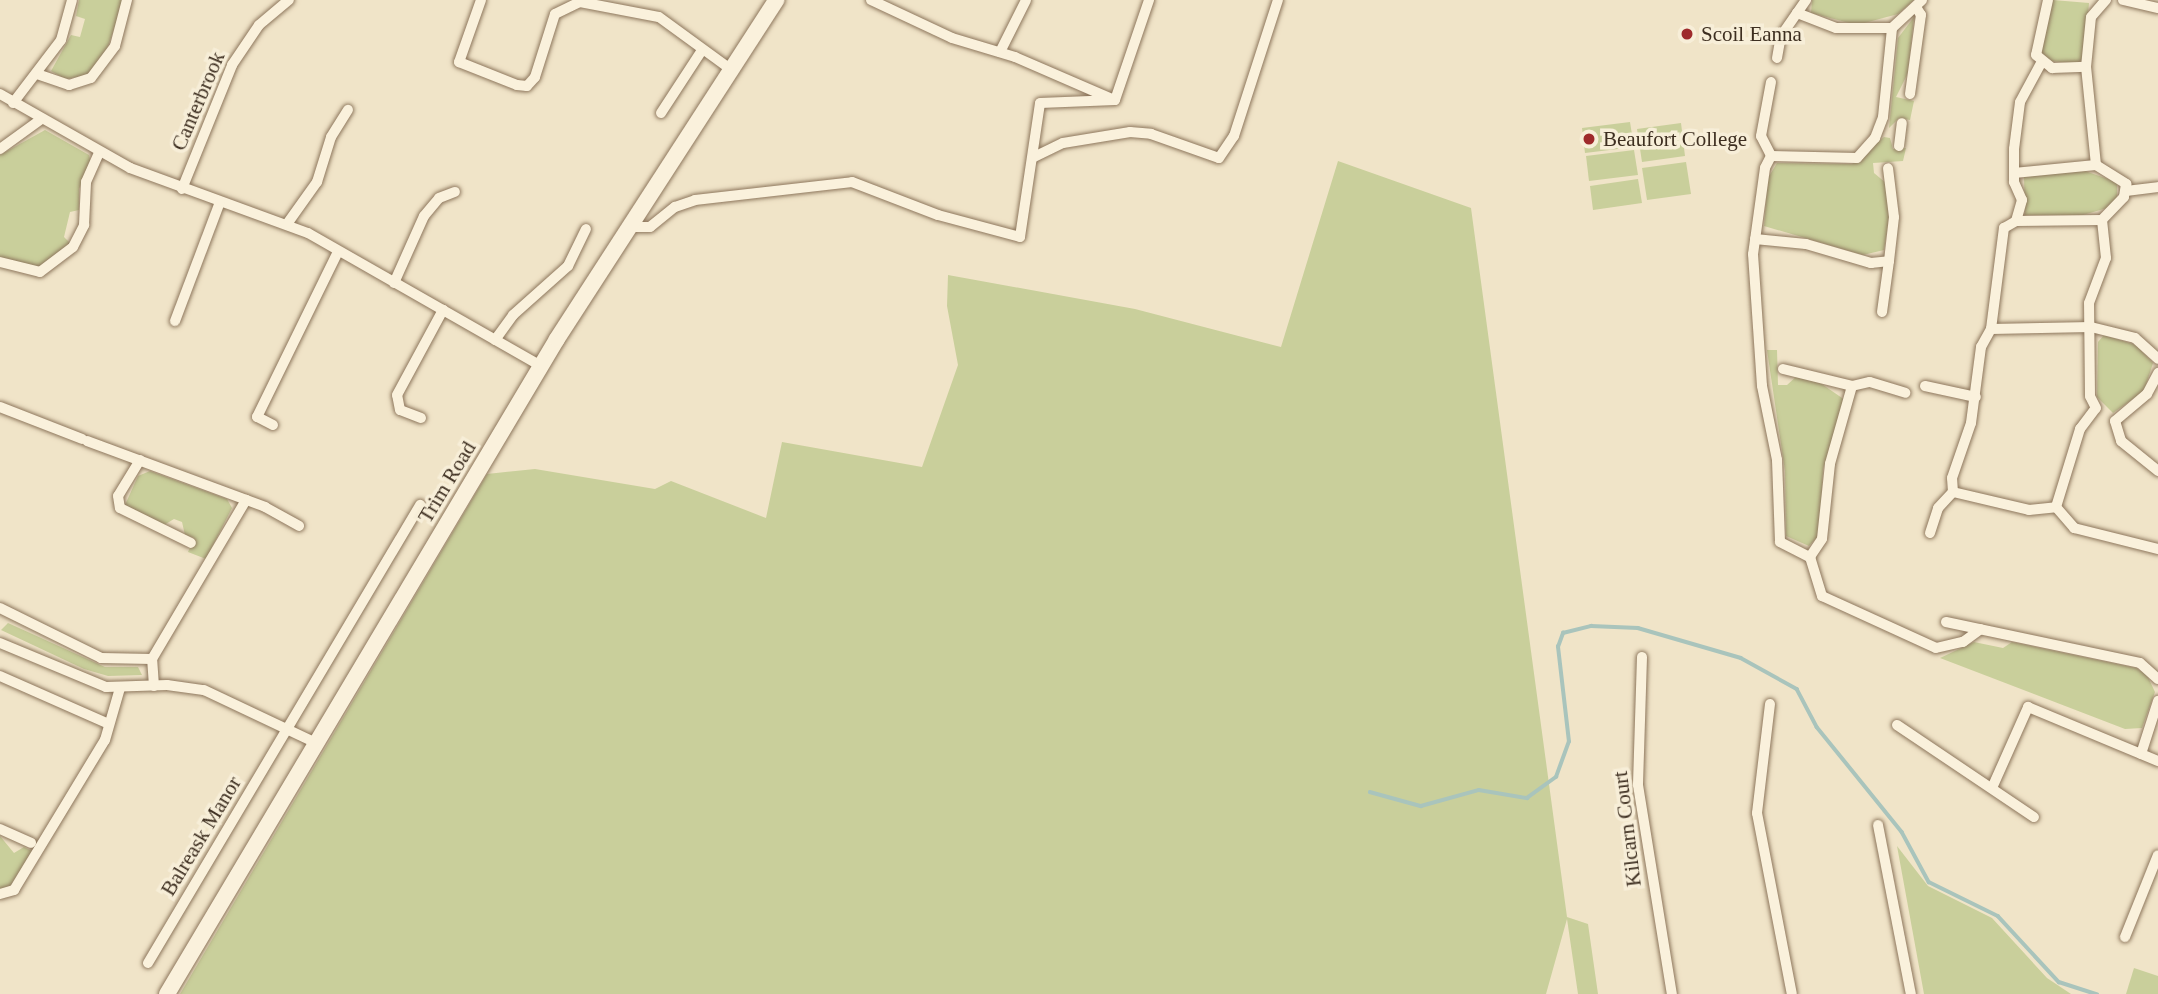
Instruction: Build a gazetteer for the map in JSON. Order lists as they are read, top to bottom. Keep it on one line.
{"streets":{"main road":["Trim Road"],"street":["Canterbrook","Kilcarn Court","Balreask Manor"]},"places":["Scoil Eanna","Beaufort College"]}
